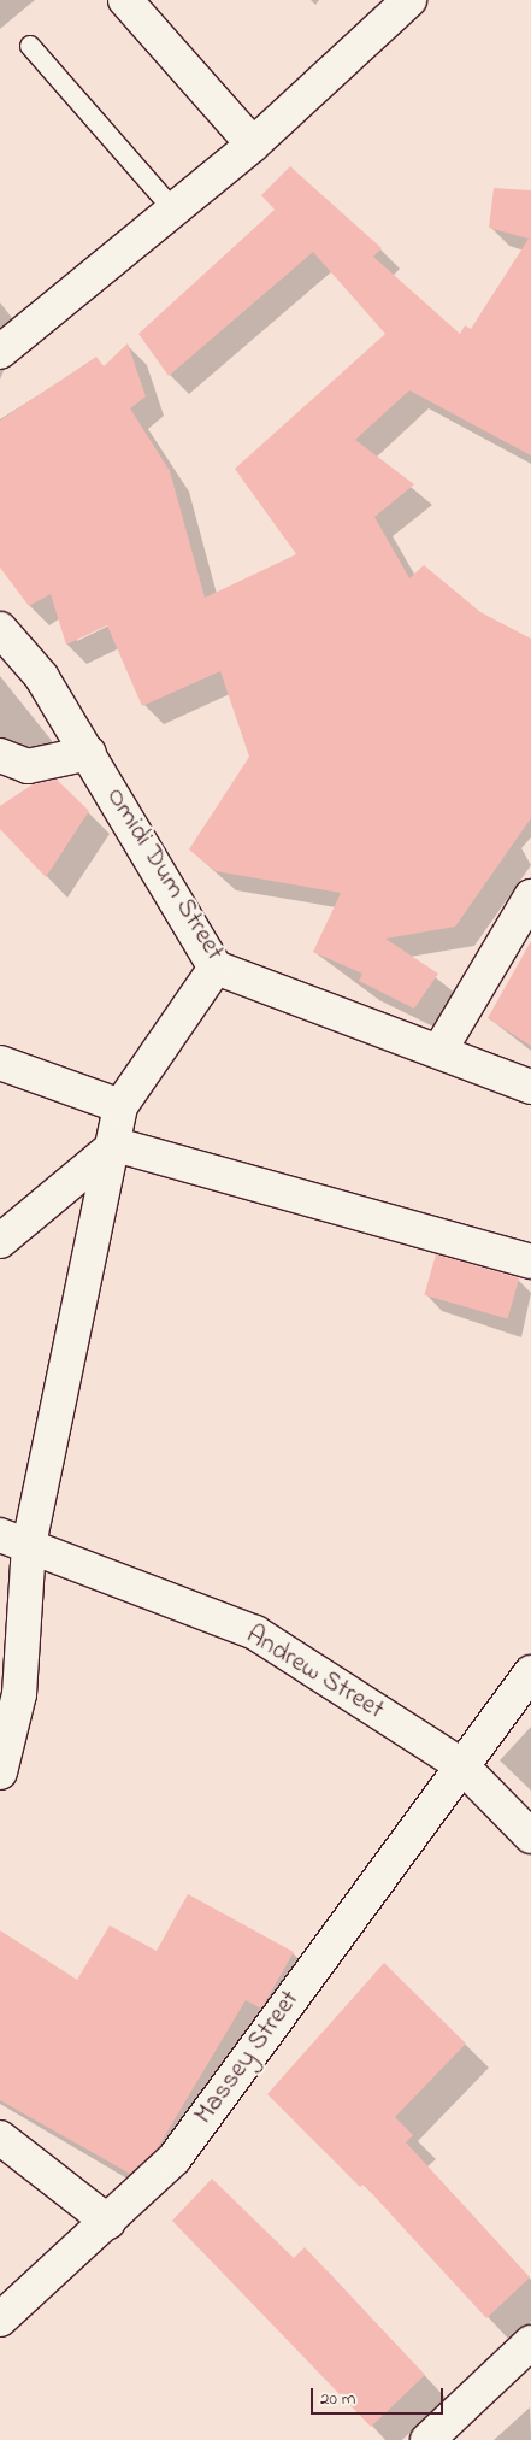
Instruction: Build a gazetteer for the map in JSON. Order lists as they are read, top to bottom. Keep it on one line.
{"streets":{"street":["Omidi Dum Street","Andrew Street","Massey Street"]},"crossings":[["Andrew Street","Massey Street"]],"scale_bar":"20 m"}
